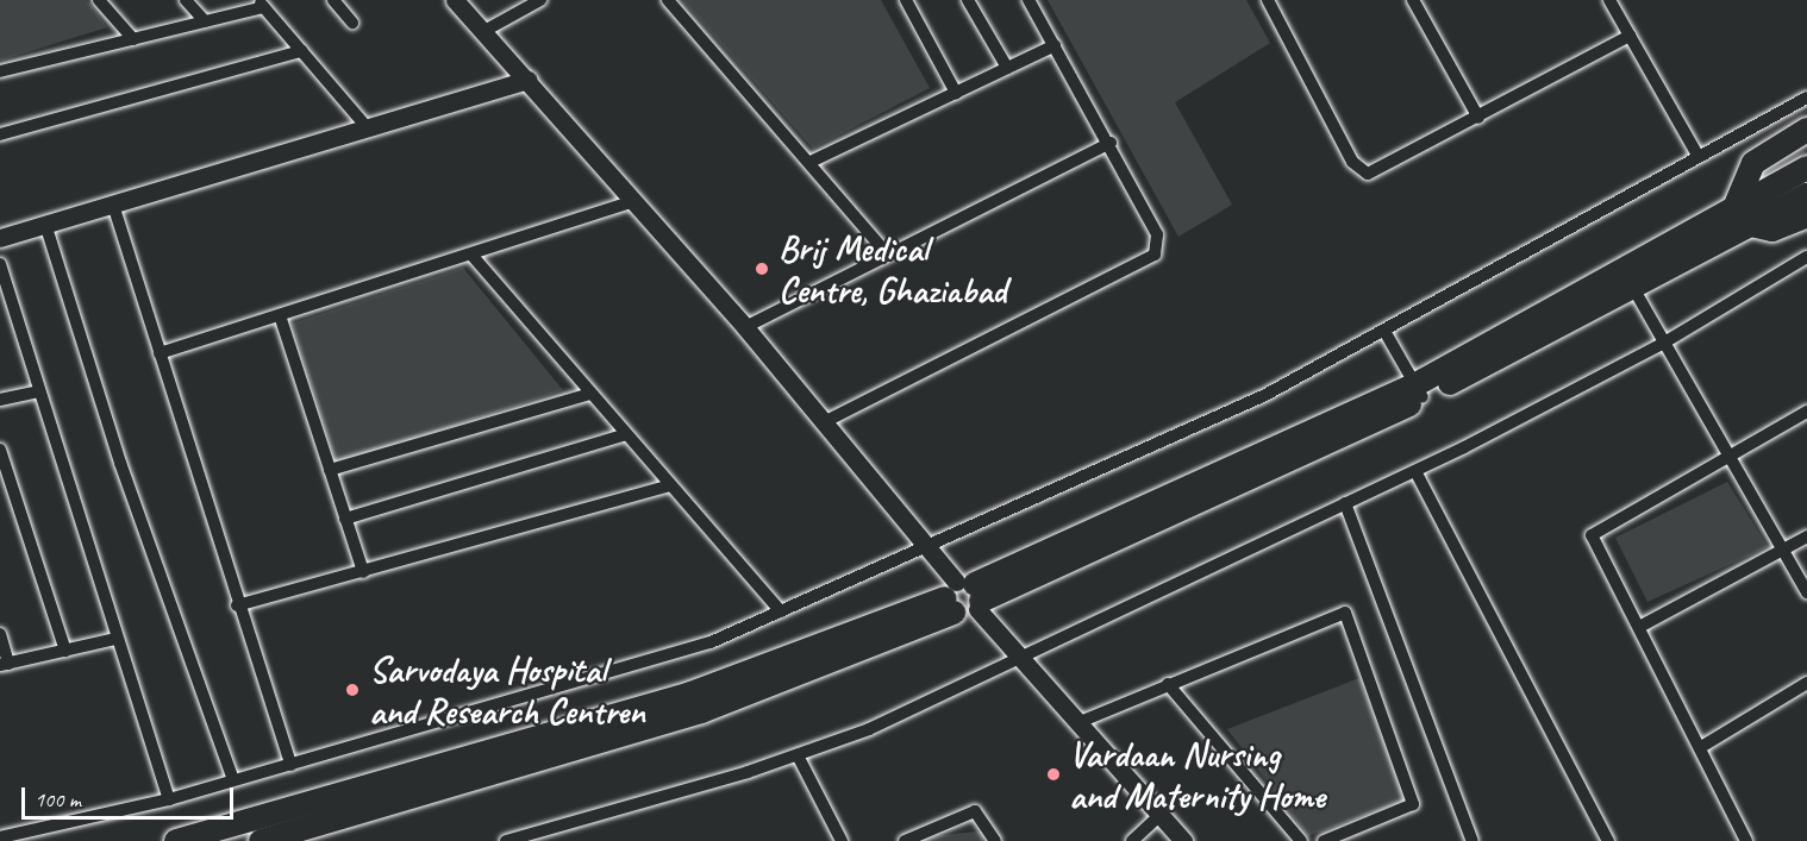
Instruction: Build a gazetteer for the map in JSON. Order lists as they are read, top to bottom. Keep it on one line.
{"places":["Brij Medical Centre, Ghaziabad","Sarvodaya Hospital and Research Centren","Vardaan Nursing and Maternity Home"],"scale_bar":"100 m"}
